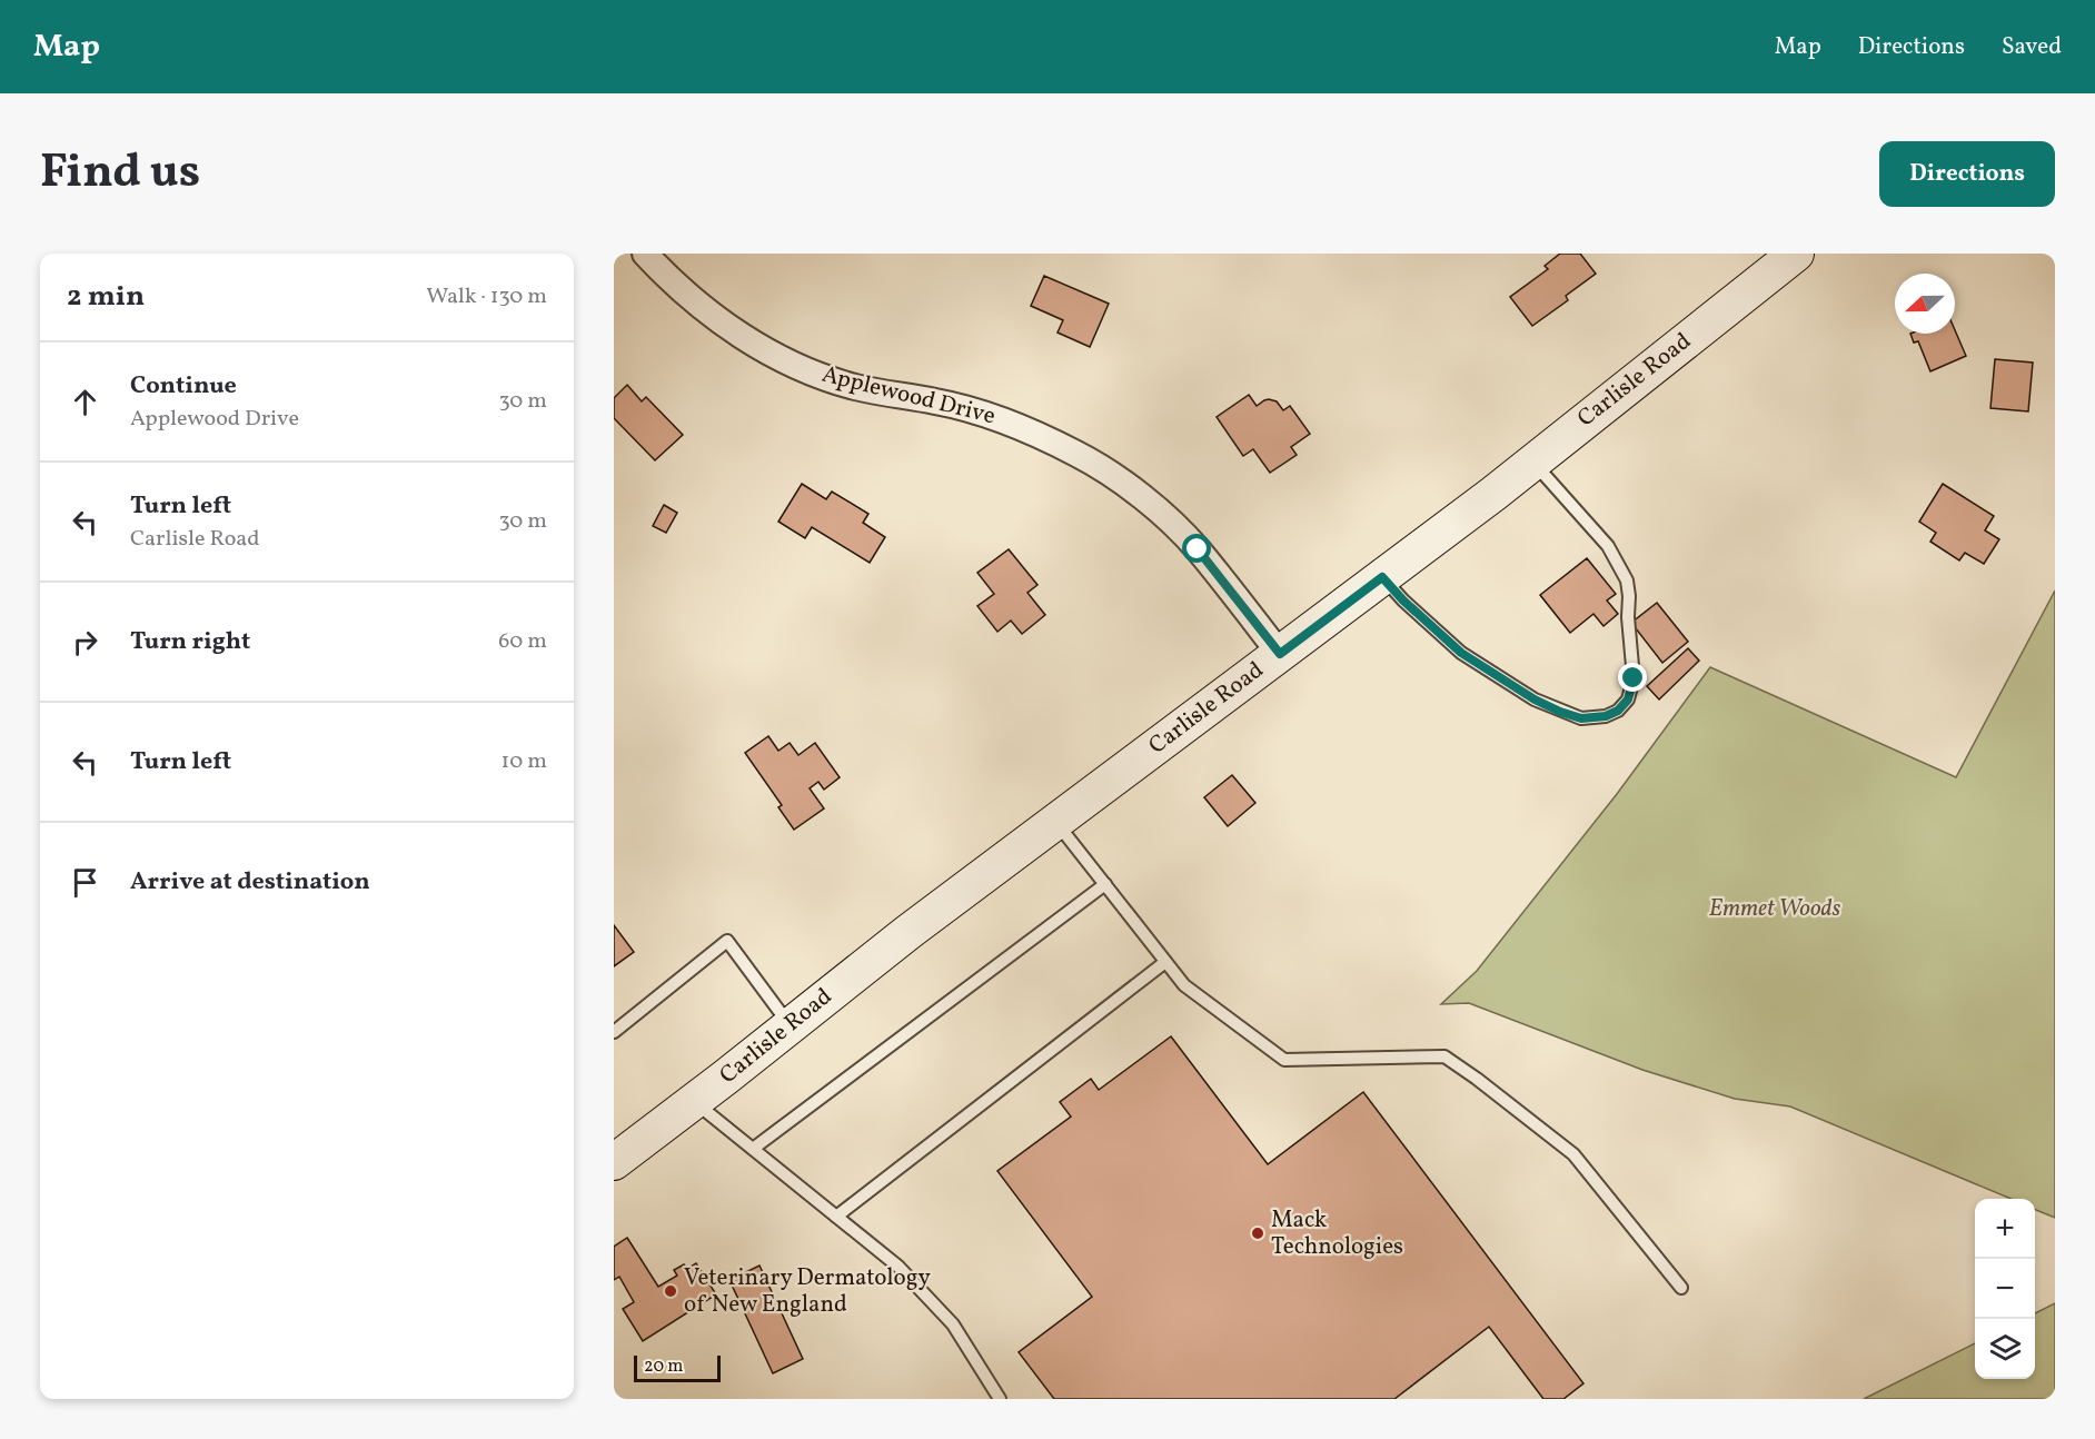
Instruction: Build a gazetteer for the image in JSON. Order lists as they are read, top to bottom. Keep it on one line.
{"streets":{"main road":["Carlisle Road"],"street":["Applewood Drive"]},"crossings":[["Carlisle Road","Applewood Drive"]],"parks":["Emmet Woods"],"places":["Mack Technologies","Veterinary Dermatology of New England"],"scale_bar":"20 m","north":"left","page":{"header":"Map","nav":["Map","Directions","Saved"],"title":"Find us","buttons":"Directions","heading":["2 min","Walk · 130 m"],"list":[["Continue","Applewood Drive","30 m"],["Turn left","Carlisle Road","30 m"],["Turn right","60 m"],["Turn left","10 m"],"Arrive at destination"],"map_buttons":["+","−"],"scale":"20 m"}}
